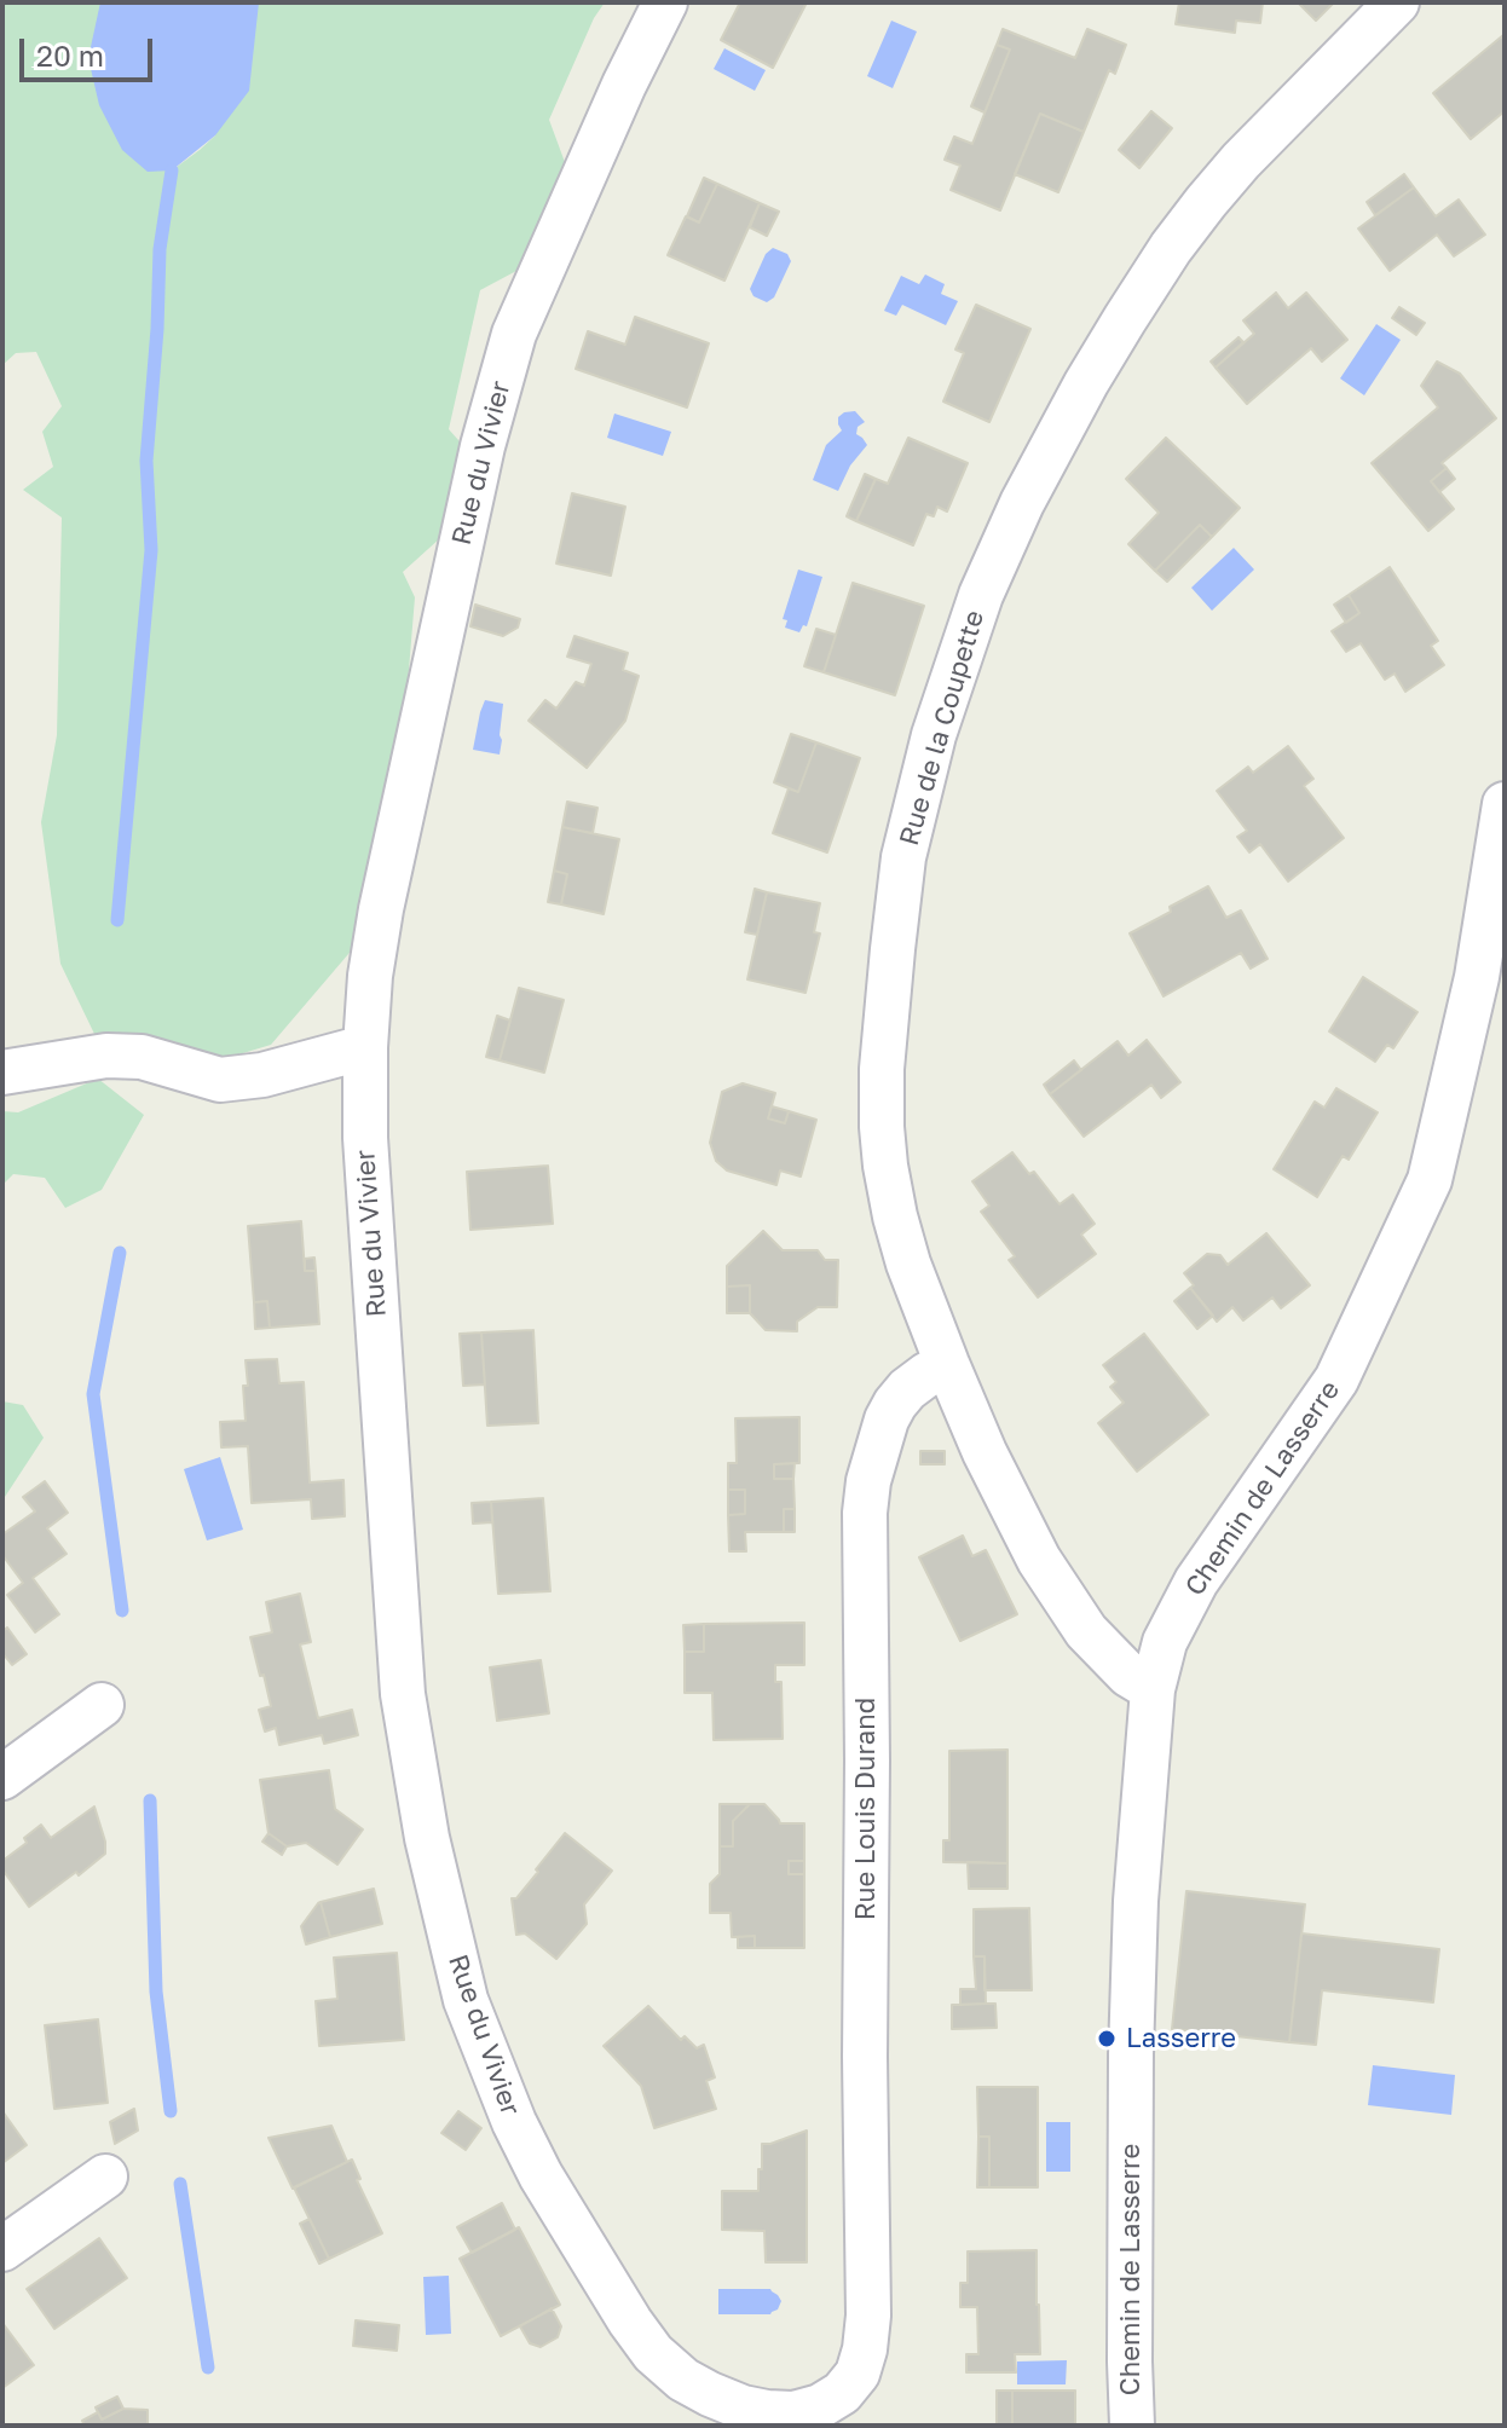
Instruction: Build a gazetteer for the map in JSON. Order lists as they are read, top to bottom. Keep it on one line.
{"streets":{"street":["Rue du Vivier","Rue de la Coupette","Chemin de Lasserre","Rue Louis Durand"]},"crossings":[["Rue du Vivier","Rue Louis Durand"],["Rue de la Coupette","Chemin de Lasserre"],["Rue de la Coupette","Rue Louis Durand"]],"places":["Lasserre"],"scale_bar":"20 m"}
